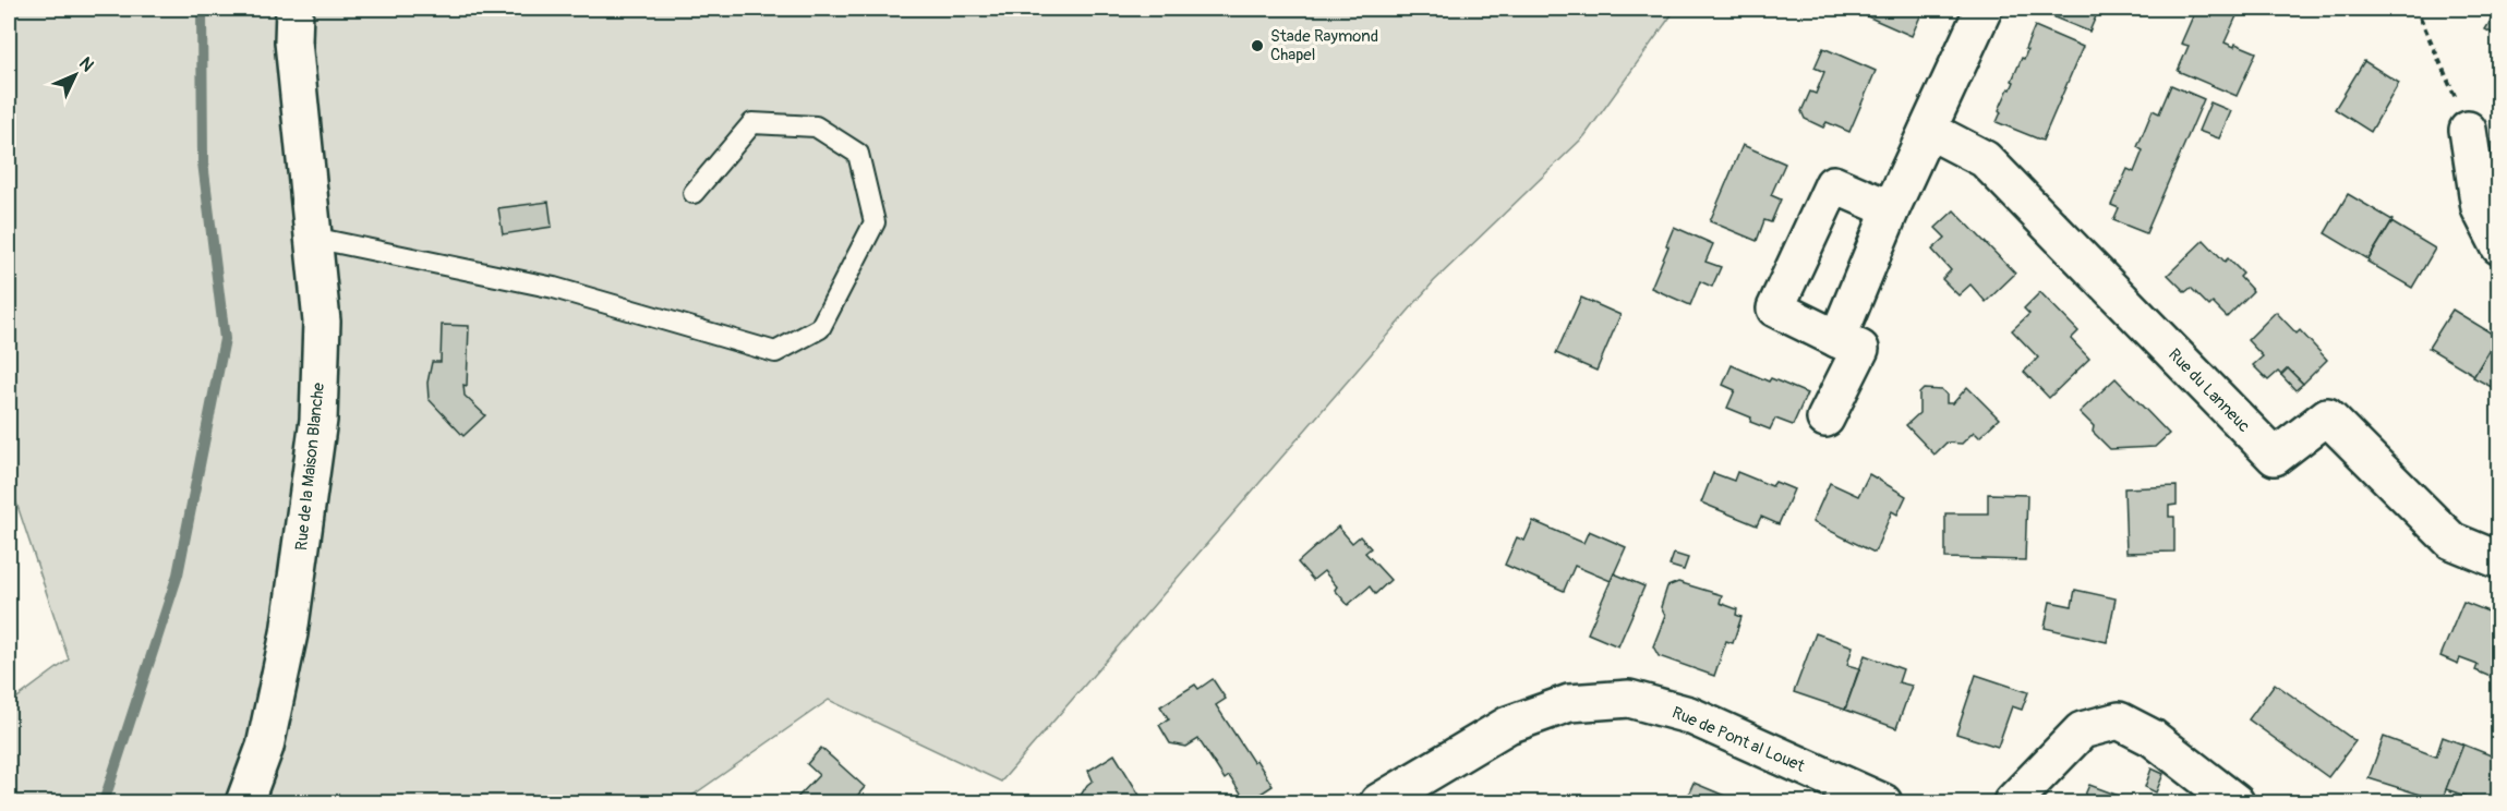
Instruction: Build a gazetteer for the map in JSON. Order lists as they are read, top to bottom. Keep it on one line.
{"streets":{"street":["Rue du Lanneuc","Rue de la Maison Blanche","Rue de Pont al Louet"]},"places":["Stade Raymond Chapel"],"north":"top right"}
